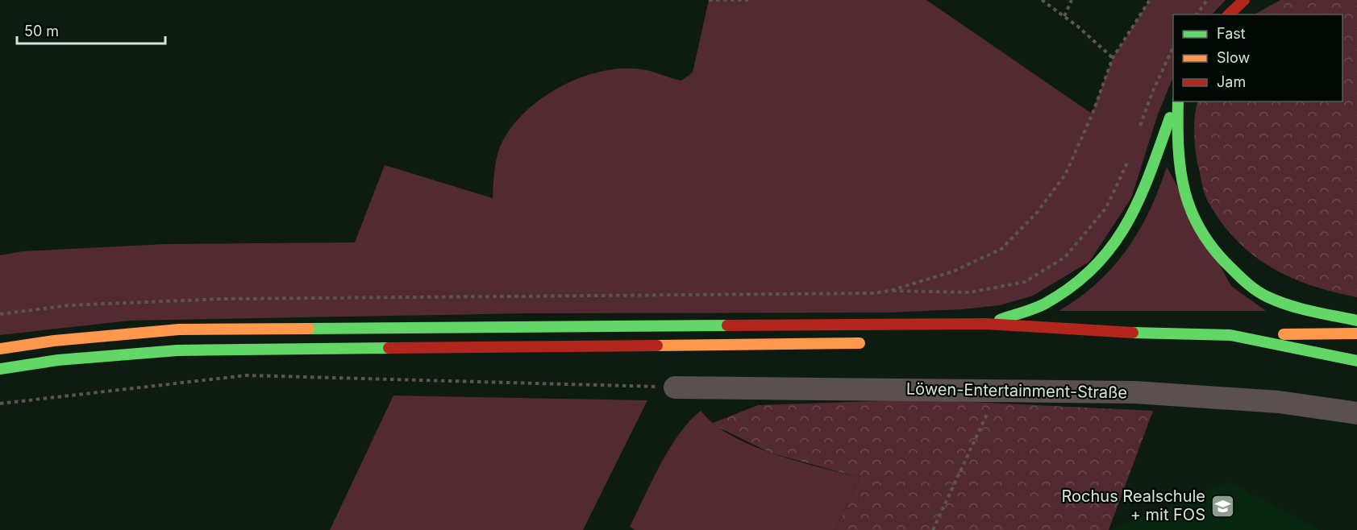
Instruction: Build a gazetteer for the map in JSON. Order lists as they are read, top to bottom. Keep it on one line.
{"streets":{"street":["Löwen-Entertainment-Straße"]},"places":{"school or university":["Rochus Realschule + mit FOS"]},"legend":["Fast","Slow","Jam"],"scale_bar":"50 m"}
